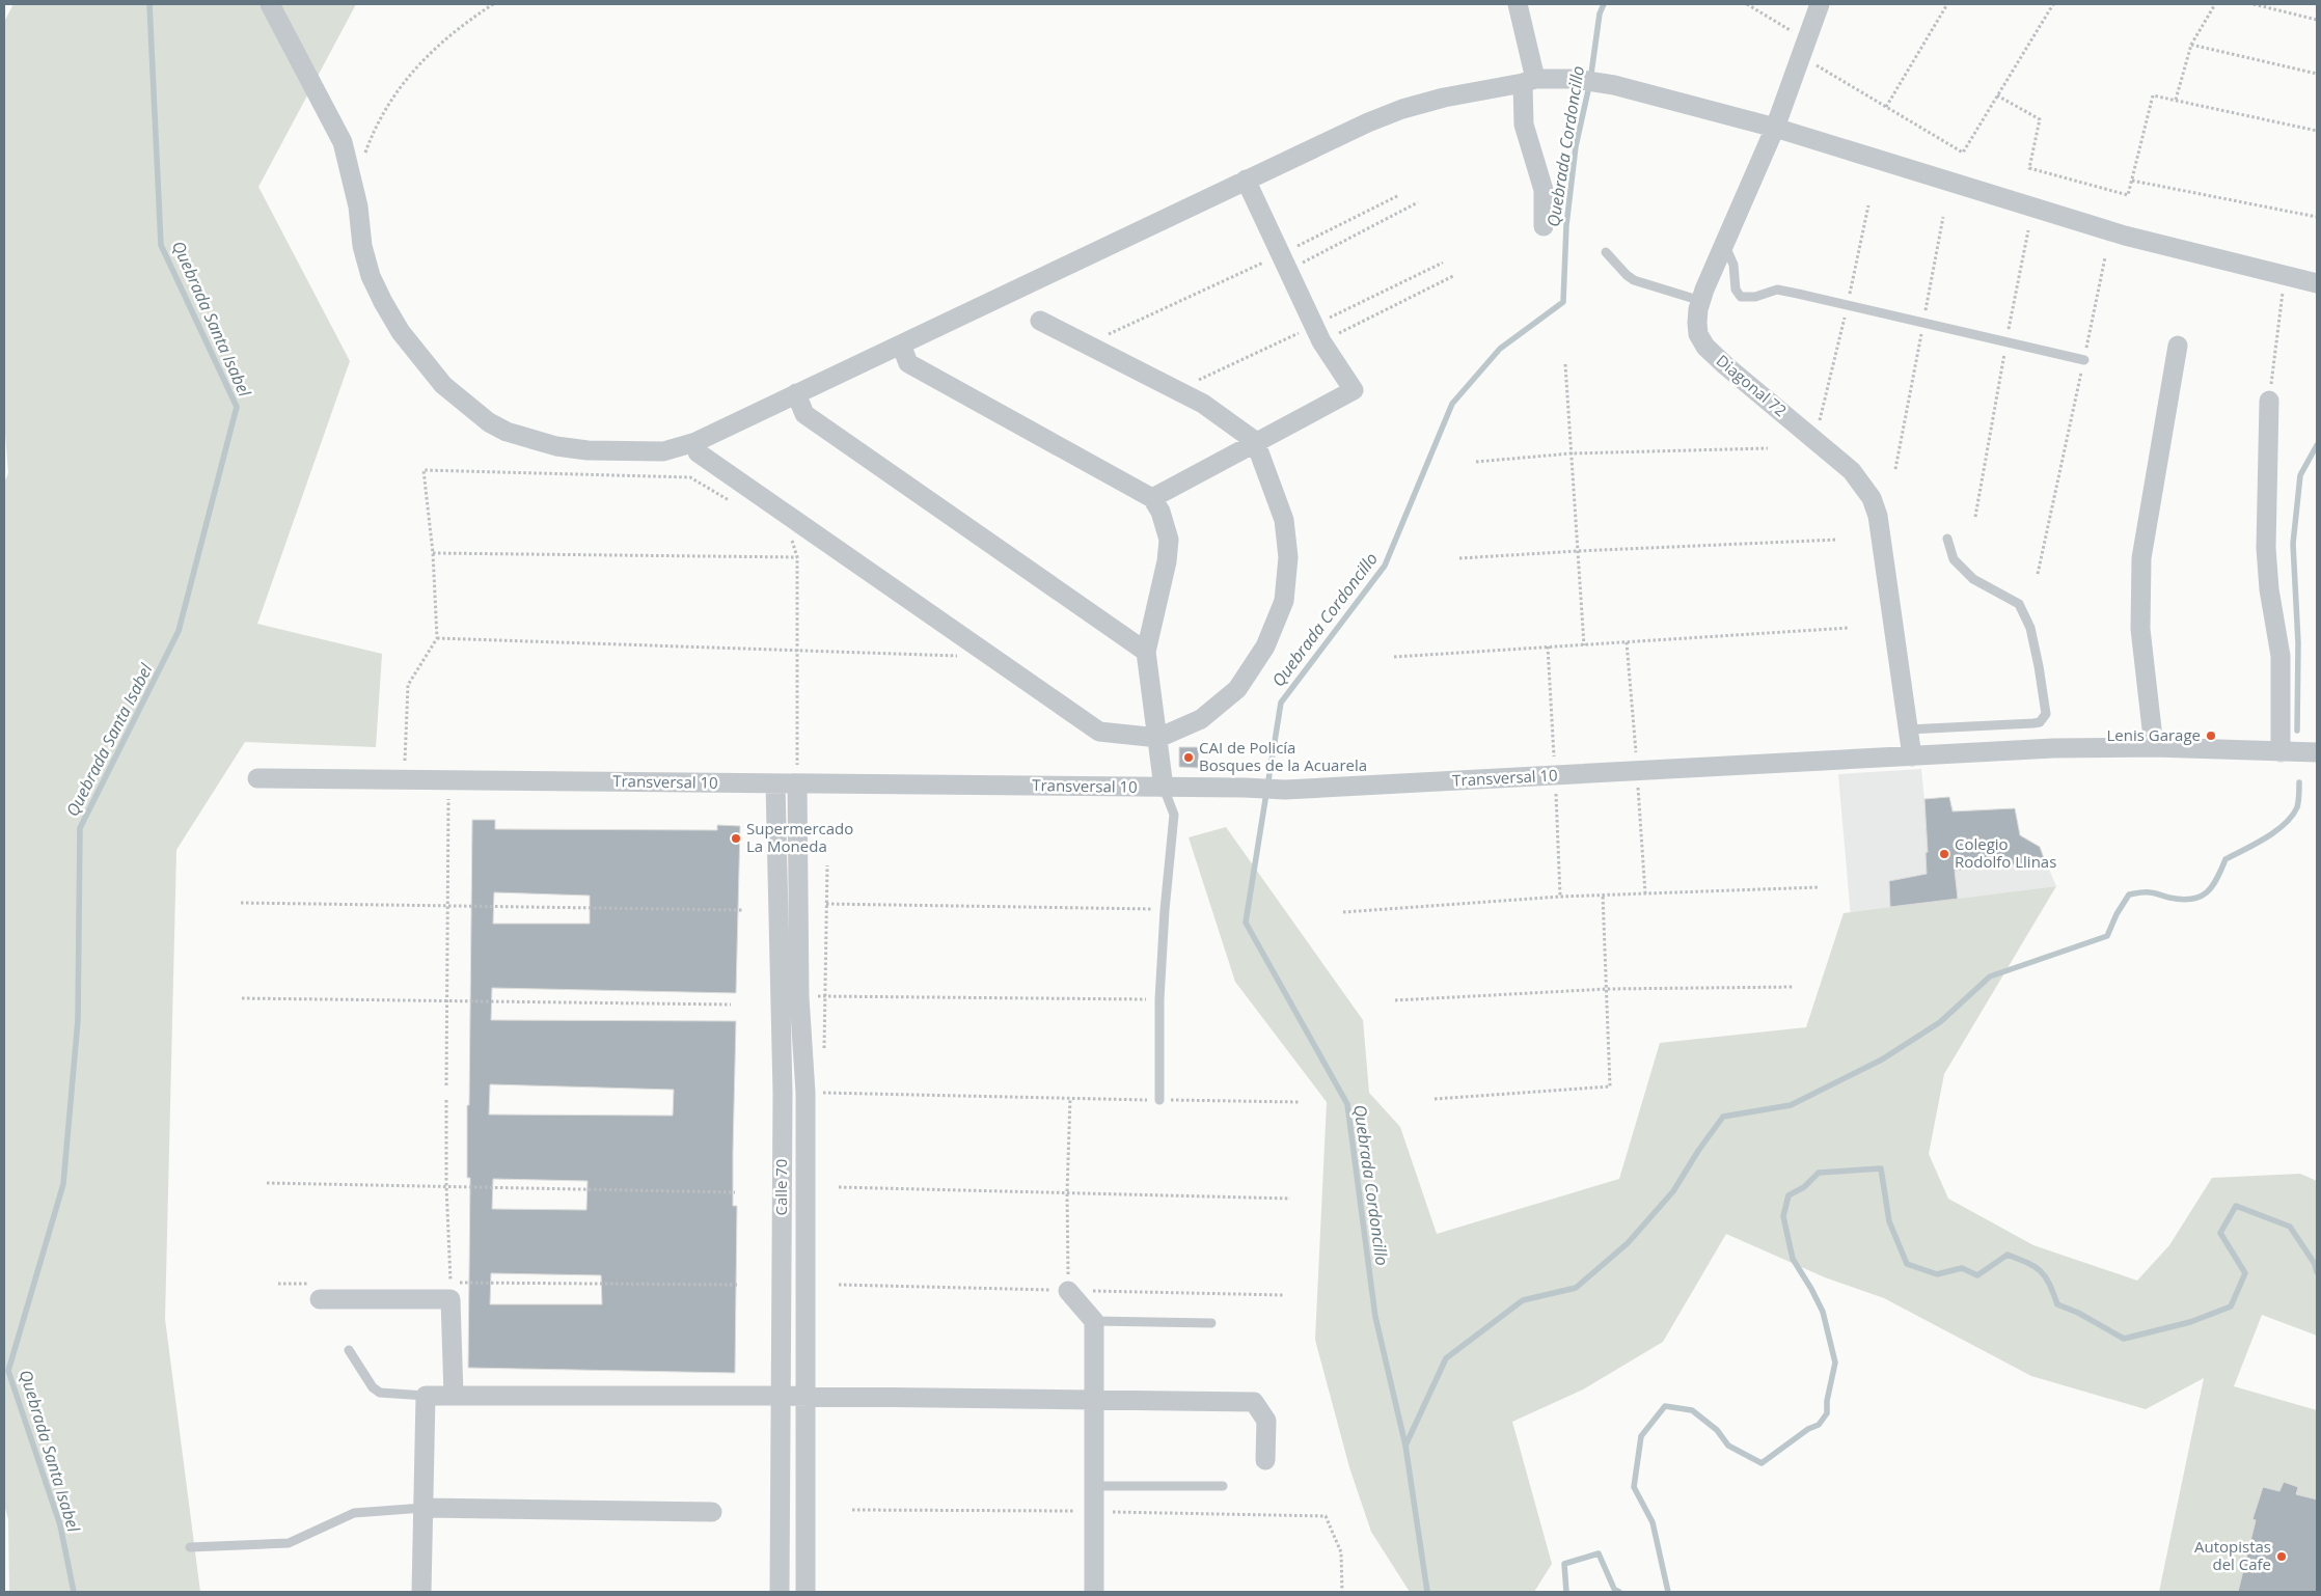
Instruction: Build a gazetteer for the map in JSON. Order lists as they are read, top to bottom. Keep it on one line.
{"streets":{"street":["Diagonal 72","Transversal 10","Calle 70"]},"crossings":[["Diagonal 72","Transversal 10"],["Transversal 10","Calle 70"]],"water":["Quebrada Cordoncillo","Quebrada Santa Isabel"],"places":["Lenis Garage","CAI de Policía Bosques de la Acuarela","Supermercado La Moneda","Colegio Rodolfo Llinas","Autopistas del Cafe"]}
